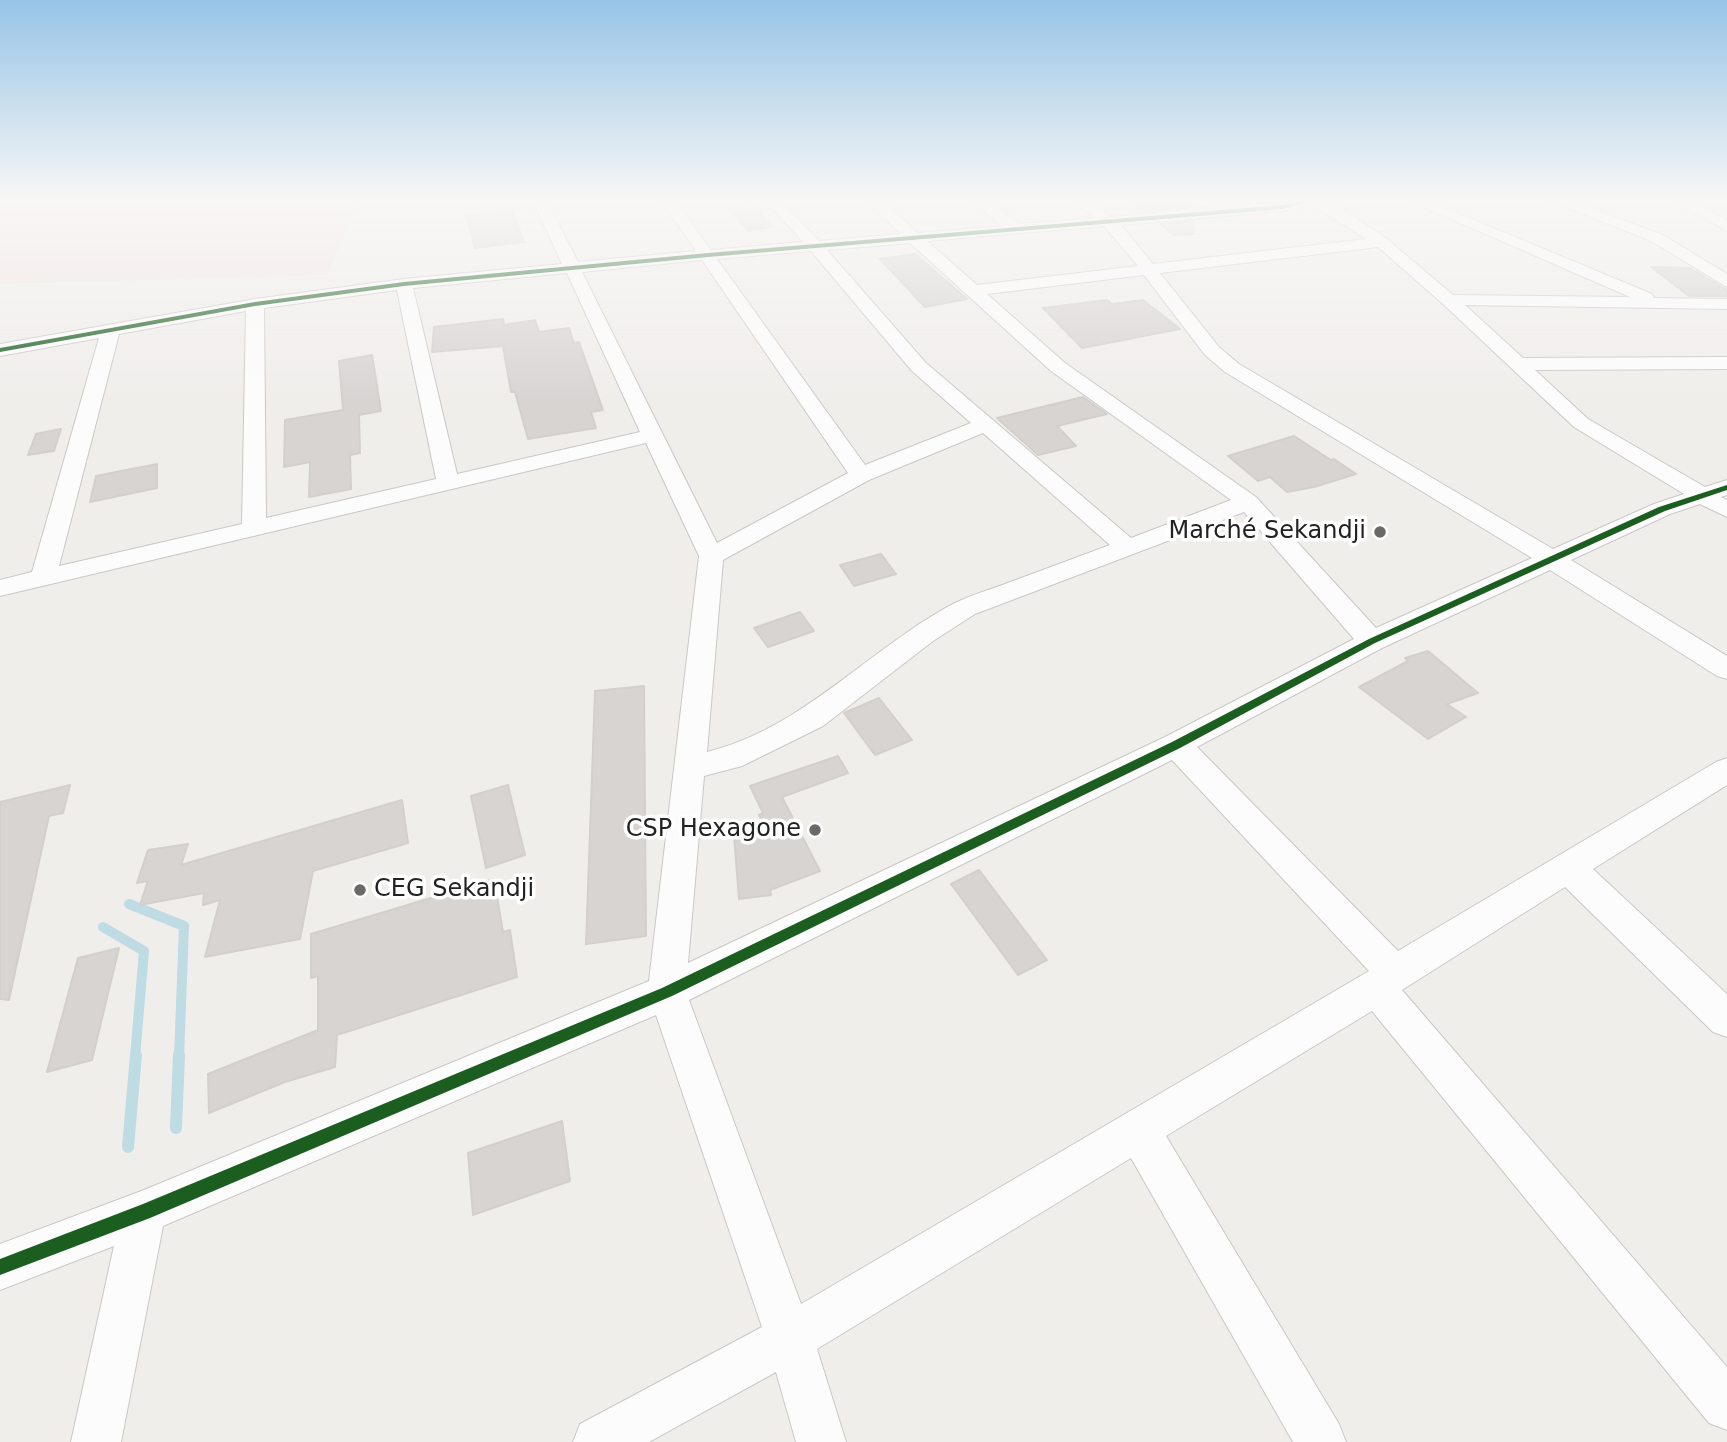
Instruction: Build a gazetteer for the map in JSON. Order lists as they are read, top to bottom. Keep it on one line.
{"places":["Marché Sekandji","CSP Hexagone","CEG Sekandji"]}
